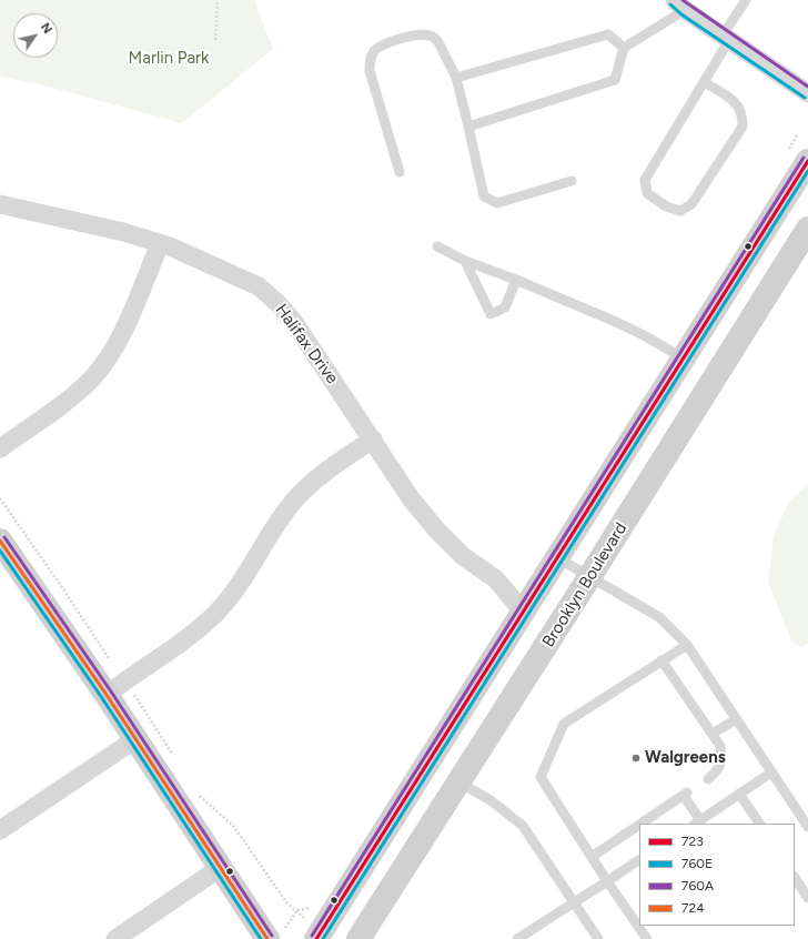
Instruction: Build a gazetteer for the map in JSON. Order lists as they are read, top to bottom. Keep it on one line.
{"streets":{"main road":["Brooklyn Boulevard"],"street":["Halifax Drive"]},"parks":["Marlin Park"],"places":["Walgreens"],"lines":["transit line 760A","transit line 760E","transit line 723","transit line 724"],"legend":["723","760E","760A","724"],"north":"top right"}
